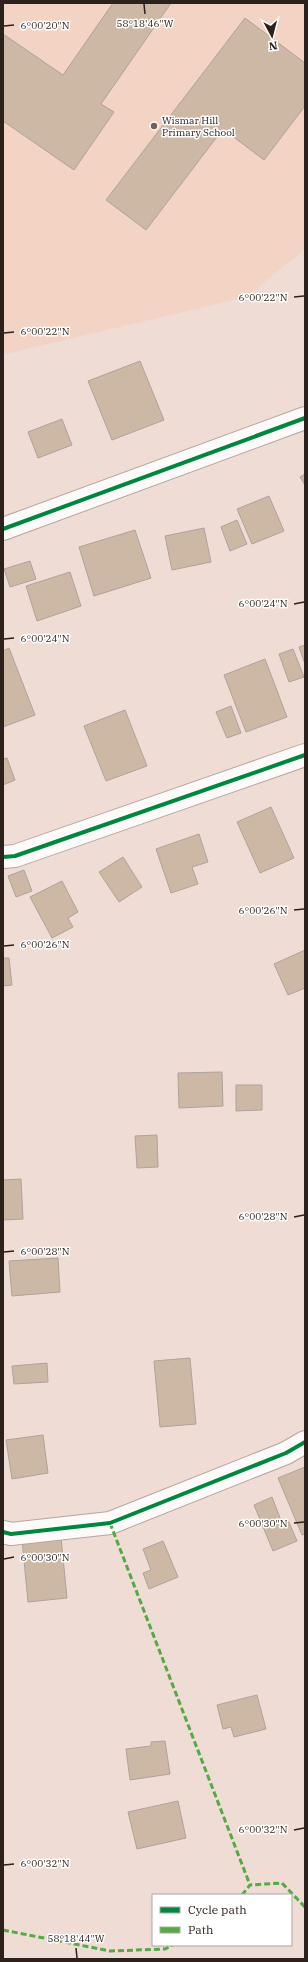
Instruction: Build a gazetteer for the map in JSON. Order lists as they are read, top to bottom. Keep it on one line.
{"places":["Wismar Hill Primary School"],"legend":["Cycle path","Path"],"north":"bottom","coordinates":["58°18'46\"W","6°00'20\"N","6°00'22\"N","6°00'24\"N","6°00'26\"N","6°00'28\"N","6°00'30\"N","6°00'32\"N","58°18'44\"W"]}
